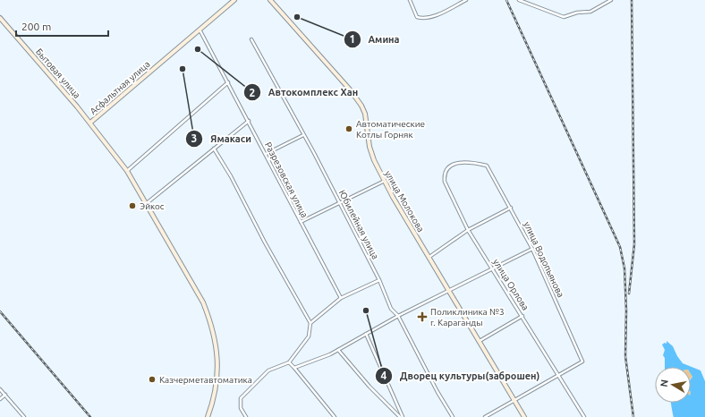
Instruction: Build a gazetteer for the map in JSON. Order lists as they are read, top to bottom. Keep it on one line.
{"streets":{"main road":["Бытовая улица","Асфальтная улица","улица Молокова"],"street":["Разрезовская улица","Юбилейная улица","улица Водопьянова","улица Орлова"]},"crossings":[["Бытовая улица","Асфальтная улица"],["Асфальтная улица","Разрезовская улица"],["улица Водопьянова","улица Орлова"]],"places":{"other":["Амина","Автокомплекс Хан","Ямакаси","Автоматические Котлы Горняк","Эйкос","Дворец культуры(заброшен)","Казчерметавтоматика"],"health":["Поликлиника №3 г. Караганды"]},"scale_bar":"200 m","north":"left"}
